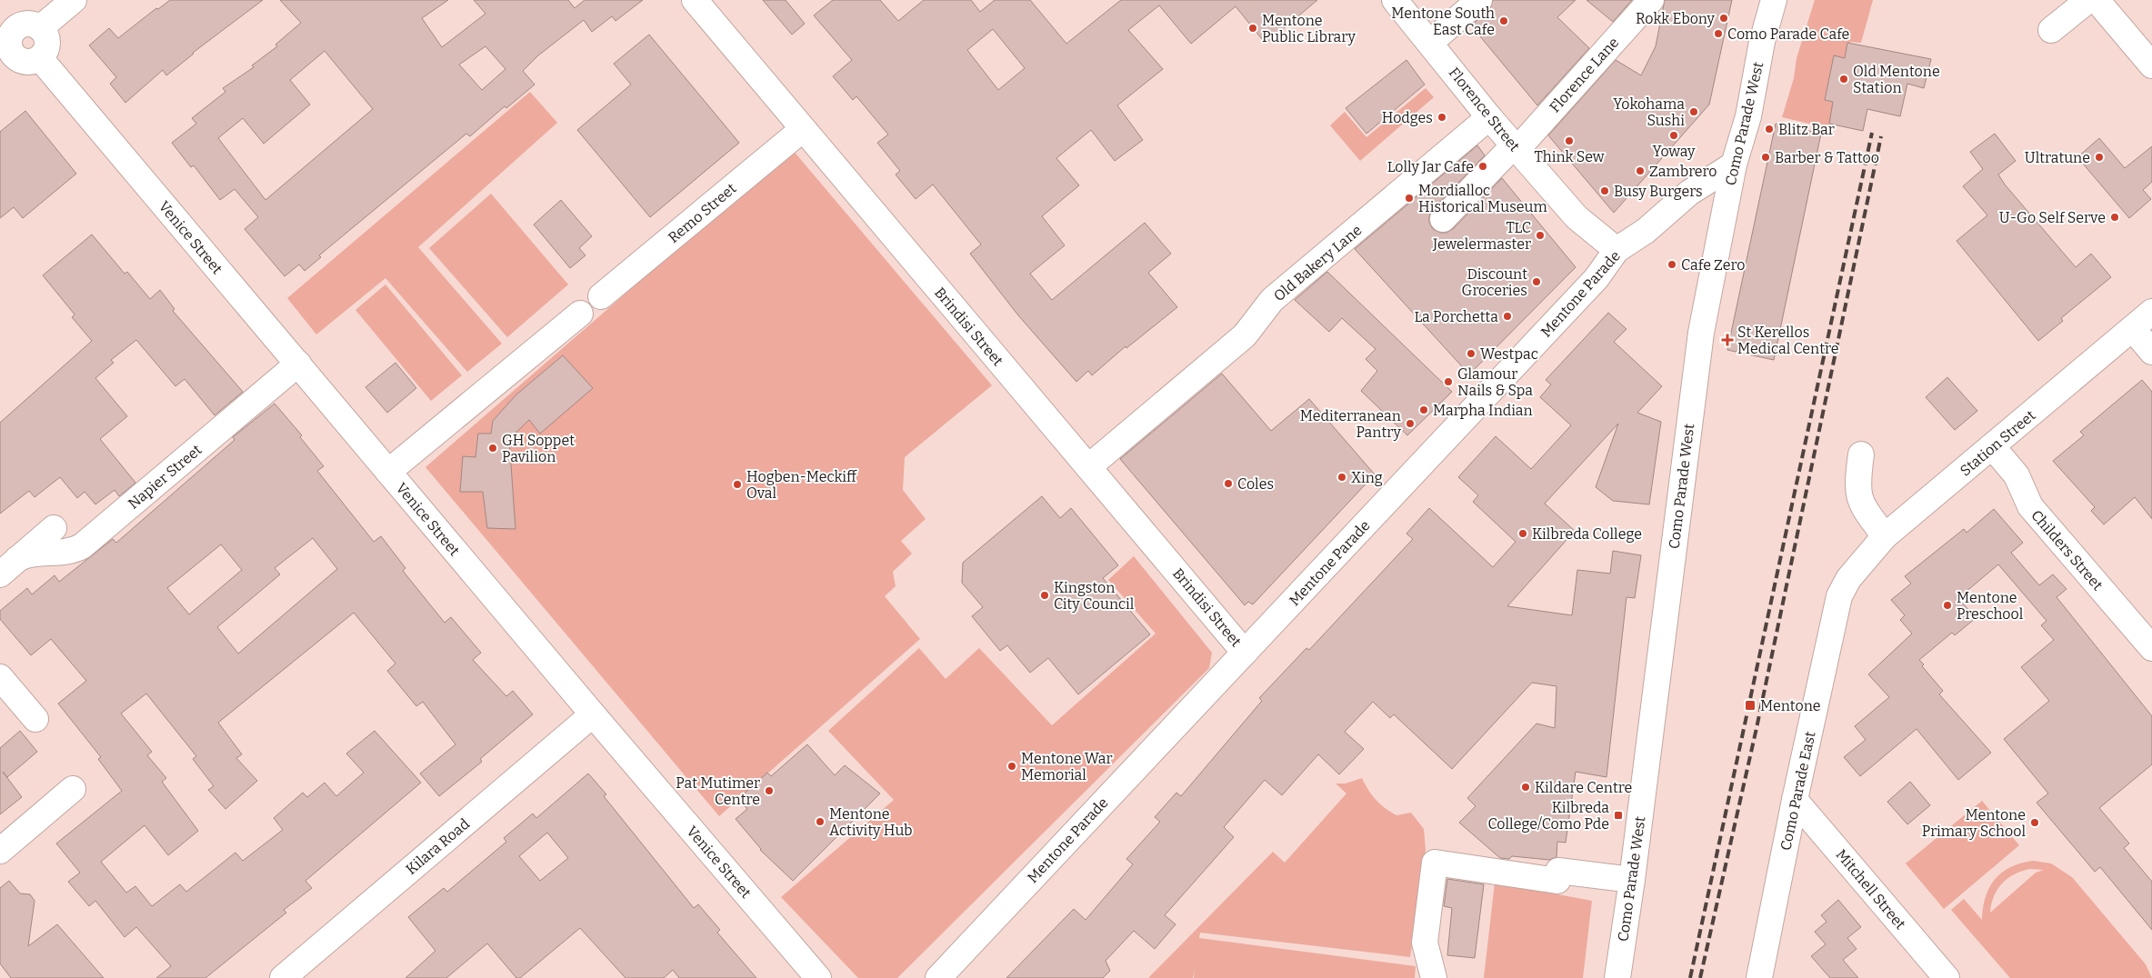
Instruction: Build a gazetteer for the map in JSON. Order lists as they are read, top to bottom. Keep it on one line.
{"streets":{"street":["Florence Lane","Florence Street","Como Parade West","Remo Street","Venice Street","Old Bakery Lane","Mentone Parade","Brindisi Street","Station Street","Napier Street","Childers Street","Como Parade East","Kilara Road","Mitchell Street"]},"crossings":[["Florence Lane","Florence Street"],["Florence Street","Old Bakery Lane"],["Florence Street","Mentone Parade"],["Como Parade West","Mentone Parade"],["Remo Street","Brindisi Street"],["Venice Street","Napier Street"],["Venice Street","Kilara Road"],["Old Bakery Lane","Brindisi Street"],["Mentone Parade","Brindisi Street"],["Station Street","Childers Street"],["Station Street","Como Parade East"],["Como Parade East","Mitchell Street"]],"places":{"other":["Rokk Ebony","Mentone South East Cafe","Mentone Public Library","Como Parade Cafe","Old Mentone Station","Yokohama Sushi","Hodges","Blitz Bar","Yoway","Think Sew","Barber & Tattoo","Ultratune","Lolly Jar Cafe","Zambrero","Busy Burgers","Mordialloc Historical Museum","U-Go Self Serve","TLC Jewelermaster","Cafe Zero","Discount Groceries","La Porchetta","Westpac","Glamour Nails & Spa","Marpha Indian","Mediterranean Pantry","GH Soppet Pavilion","Xing","Coles","Hogben-Meckiff Oval","Kilbreda College","Kingston City Council","Mentone Preschool","Mentone War Memorial","Kildare Centre","Pat Mutimer Centre","Mentone Activity Hub","Mentone Primary School"],"health":["St Kerellos Medical Centre"],"transit":["Mentone","Kilbreda College/Como Pde"]}}
